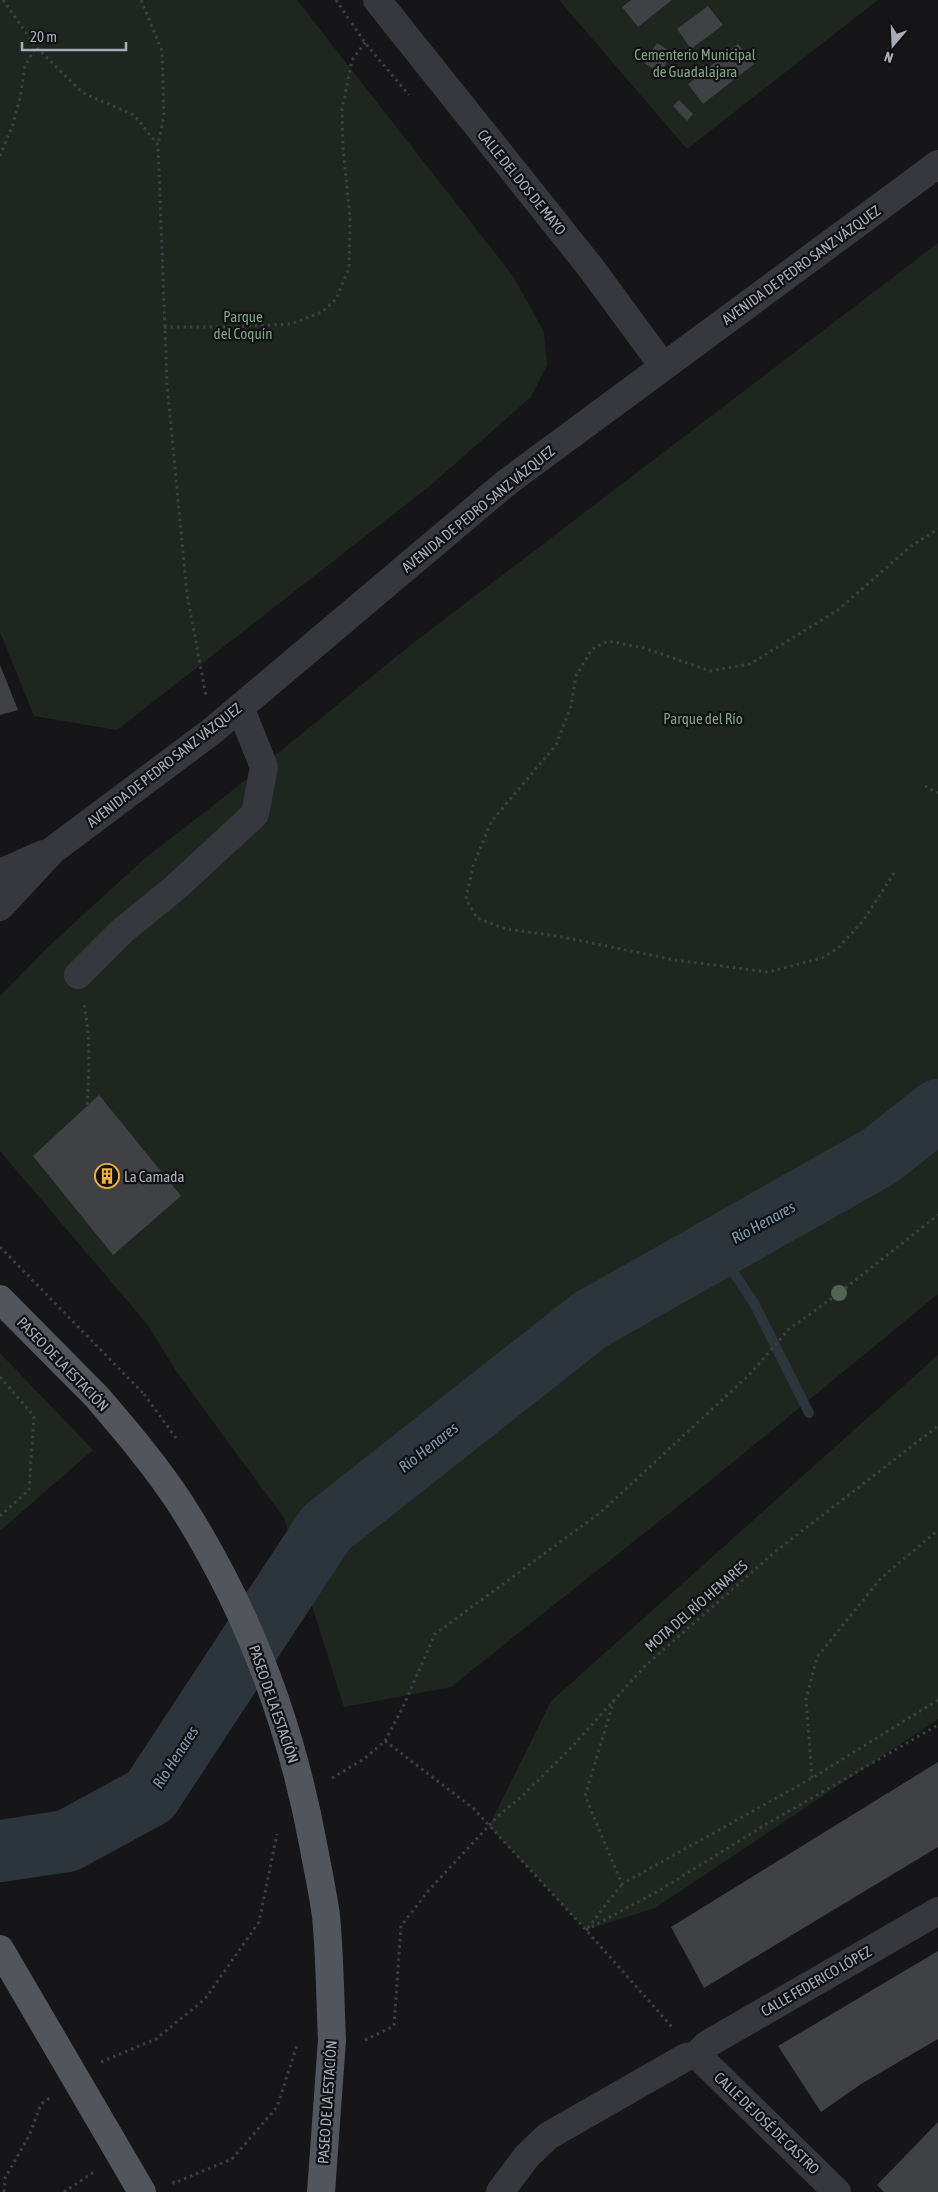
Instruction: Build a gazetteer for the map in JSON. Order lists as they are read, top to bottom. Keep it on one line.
{"streets":{"main road":["PASEO DE LA ESTACIÓN"],"street":["CALLE DEL DOS DE MAYO","AVENIDA DE PEDRO SANZ VÁZQUEZ","CALLE FEDERICO LÓPEZ","CALLE DE JOSÉ DE CASTRO"],"path":["MOTA DEL RÍO HENARES"]},"crossings":[["CALLE DEL DOS DE MAYO","AVENIDA DE PEDRO SANZ VÁZQUEZ"],["PASEO DE LA ESTACIÓN","MOTA DEL RÍO HENARES"],["CALLE FEDERICO LÓPEZ","CALLE DE JOSÉ DE CASTRO"]],"water":["Río Henares"],"parks":["Cementerio Municipal de Guadalajara","Parque del Coquín","Parque del Río"],"places":{"building":["La Camada"]},"scale_bar":"20 m","north":"bottom"}
